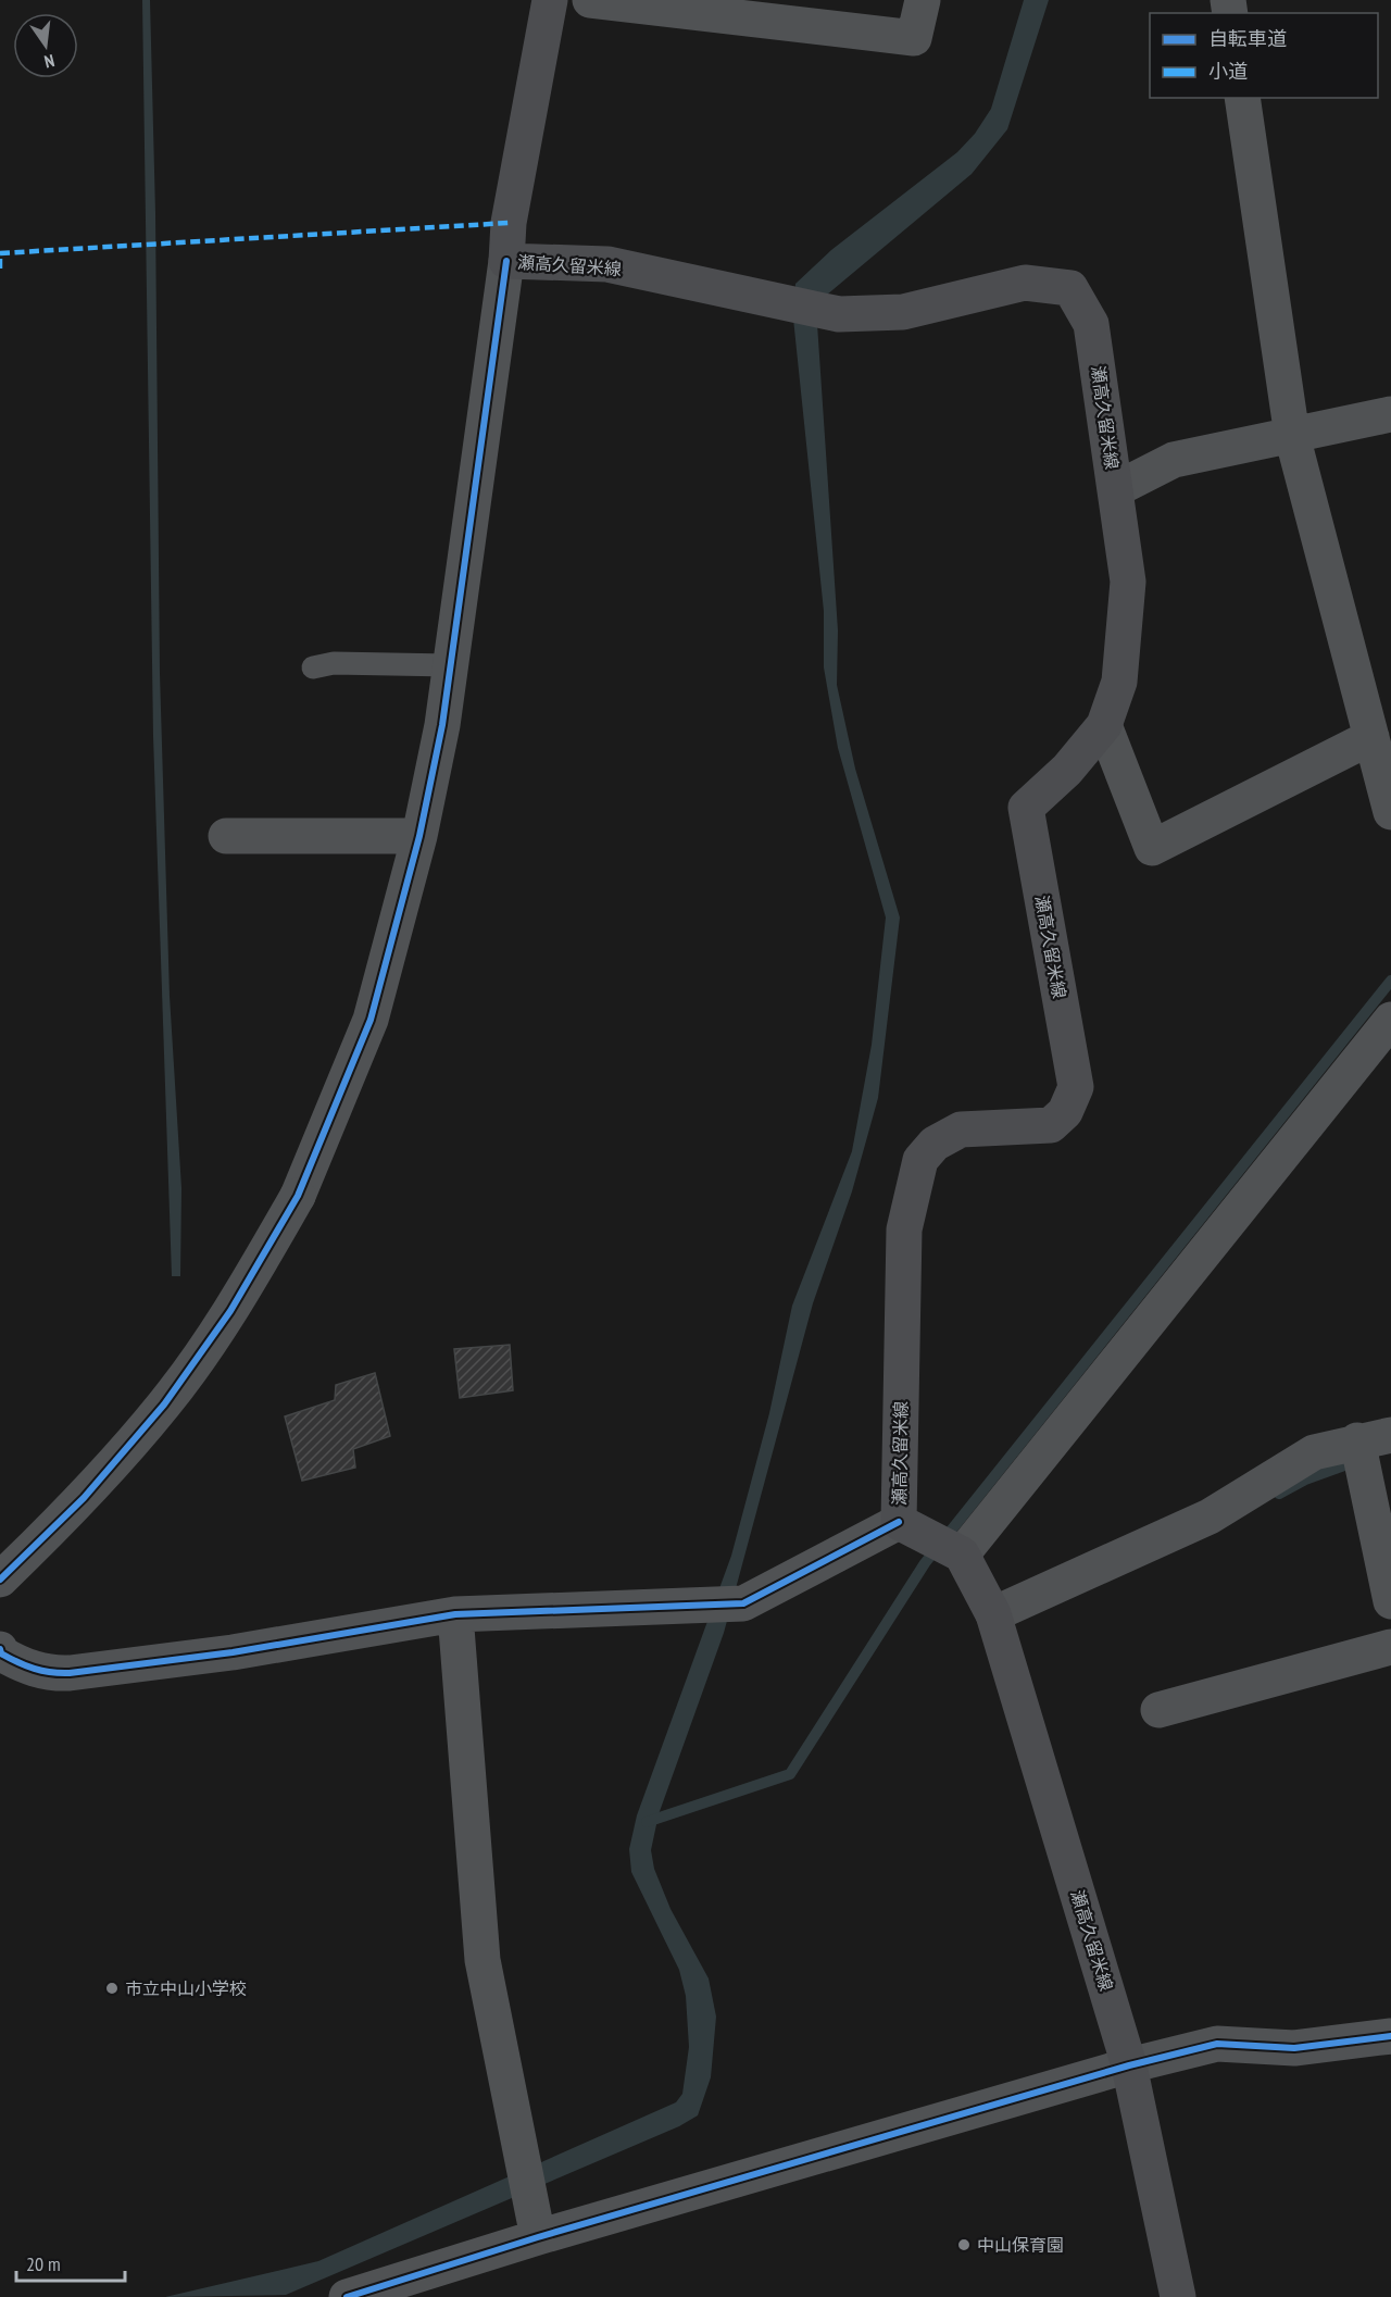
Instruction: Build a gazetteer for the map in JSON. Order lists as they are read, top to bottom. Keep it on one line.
{"streets":{"main road":["瀬高久留米線"]},"places":["市立中山小学校","中山保育園"],"legend":["自転車道","小道"],"scale_bar":"20 m","north":"bottom"}
